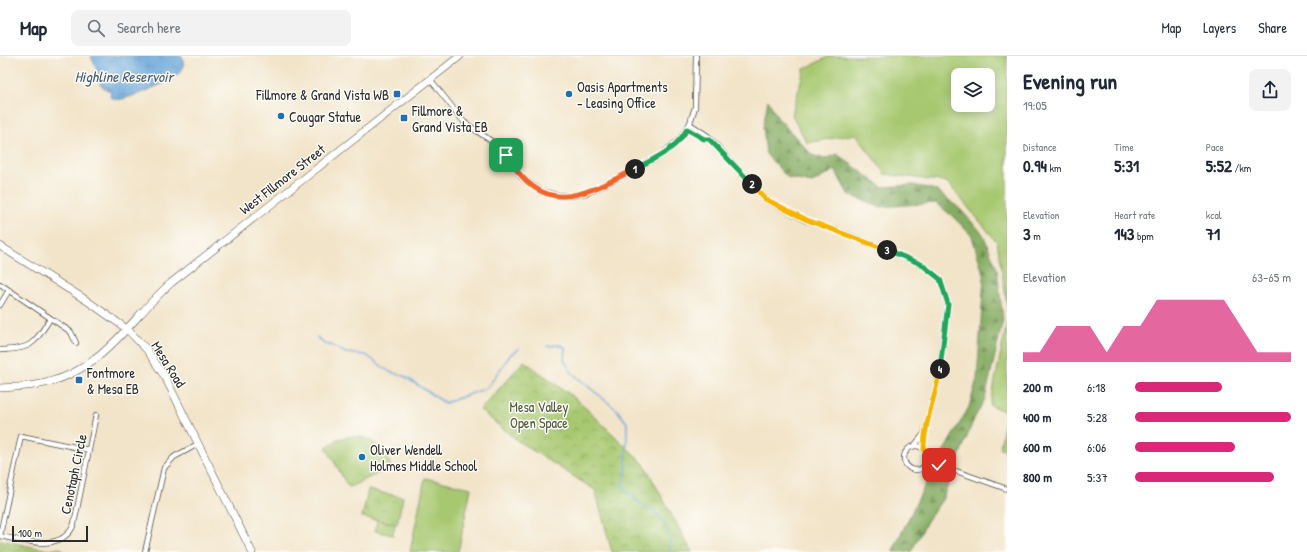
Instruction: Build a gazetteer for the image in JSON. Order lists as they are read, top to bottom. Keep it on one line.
{"streets":{"main road":["West Fillmore Street","Mesa Road"],"street":["Cenotaph Circle"]},"crossings":[["West Fillmore Street","Mesa Road"]],"water":["Highline Reservoir"],"parks":["Mesa Valley Open Space"],"places":{"transit":["Fillmore & Grand Vista WB","Fillmore & Grand Vista EB","Fontmore & Mesa EB"],"other":["Oasis Apartments - Leasing Office","Cougar Statue","Oliver Wendell Holmes Middle School"]},"scale_bar":"100 m","page":{"header":"Map","search":"Search here","nav":["Map","Layers","Share"],"heading":["Evening run","19:05"],"stats":[["Distance","0.94 km"],["Time","5:31"],["Pace","5:52 /km"],["Elevation","3 m"],["Heart rate","143 bpm"],["kcal","71"]],"pins":["1","2","3","4"],"chart":["Elevation","63–65 m"],"list":[{"name":"200 m","note":"6:18"},{"name":"400 m","note":"5:28"},{"name":"600 m","note":"6:06"},{"name":"800 m","note":"5:37"}],"scale":"100 m"}}
